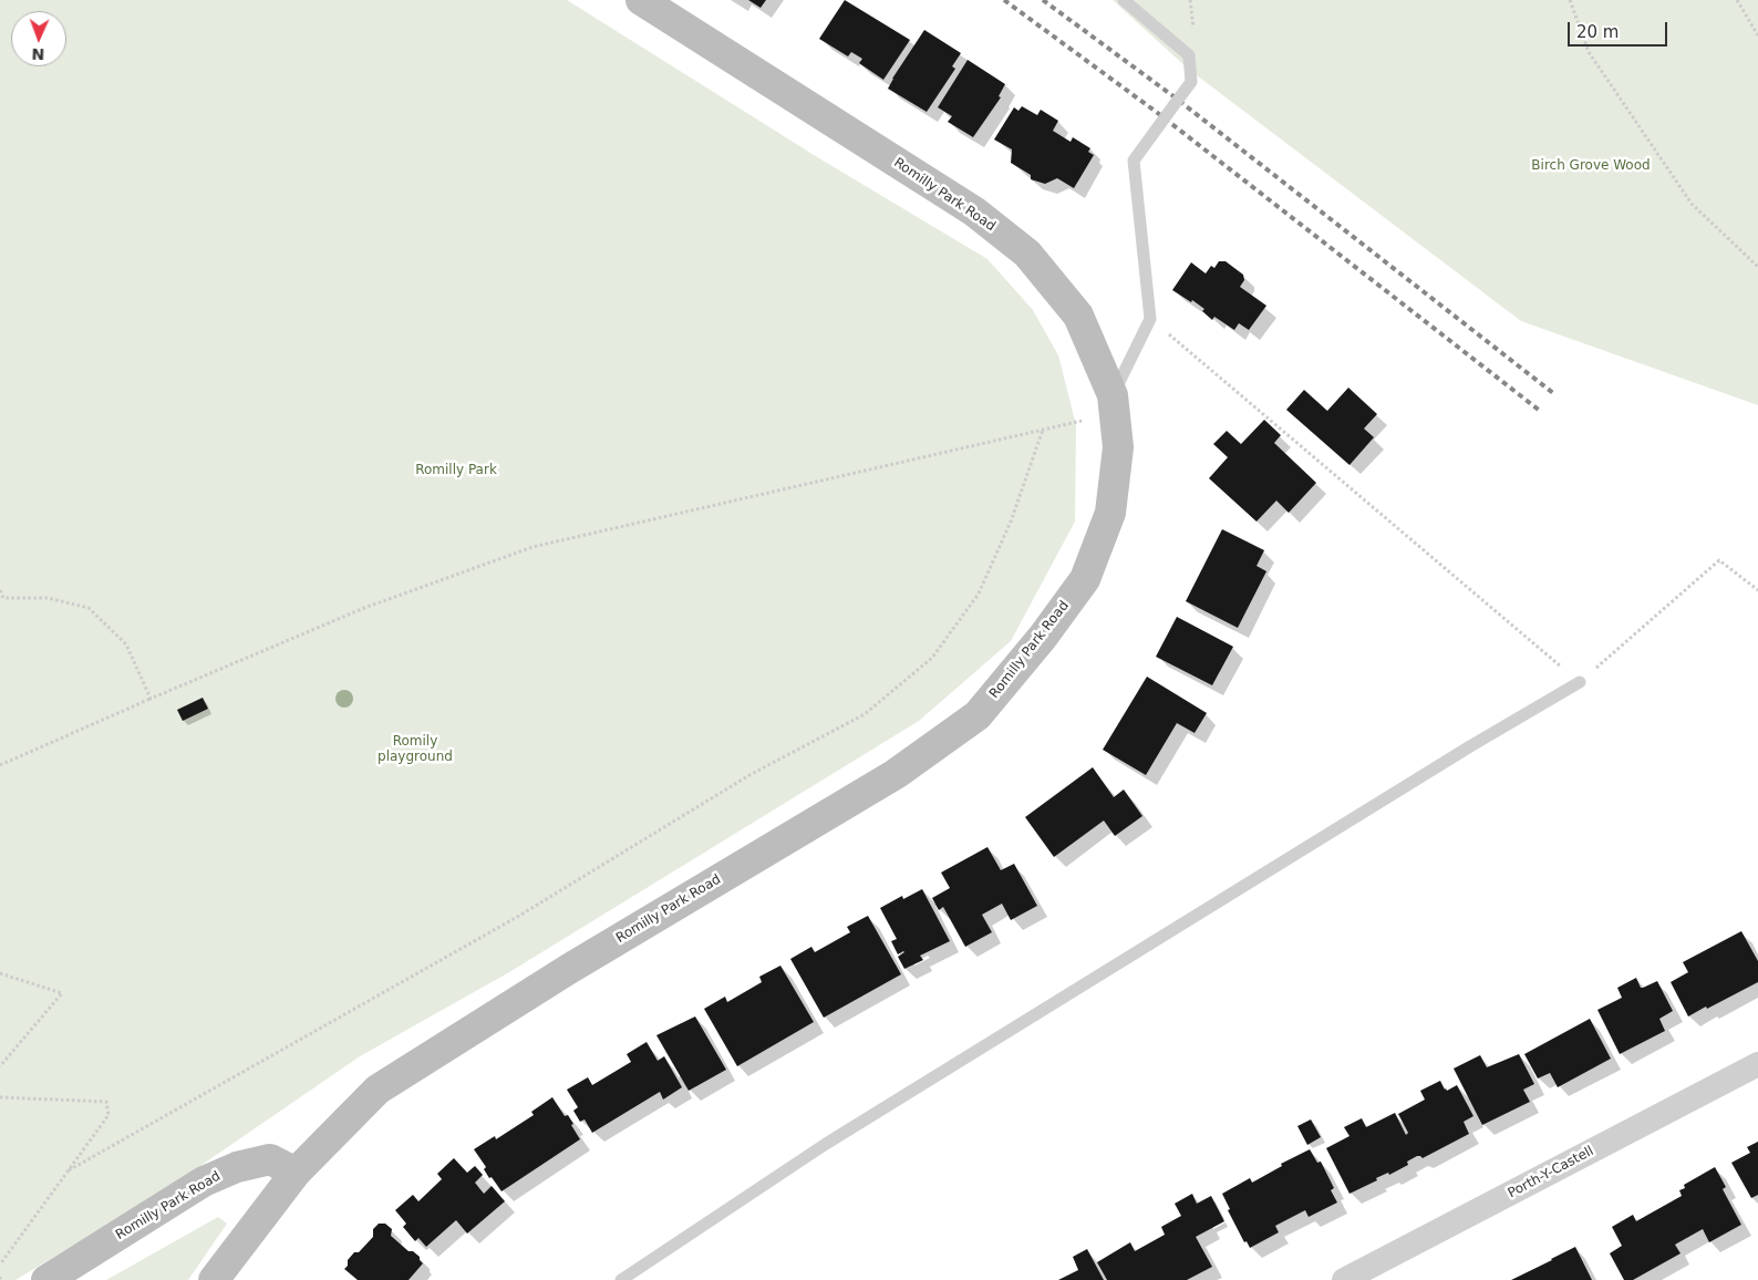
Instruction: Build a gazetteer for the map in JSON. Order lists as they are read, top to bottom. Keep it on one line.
{"streets":{"street":["Romilly Park Road","Porth-Y-Castell"]},"parks":["Birch Grove Wood","Romilly Park","Romily playground"],"scale_bar":"20 m","north":"bottom"}
